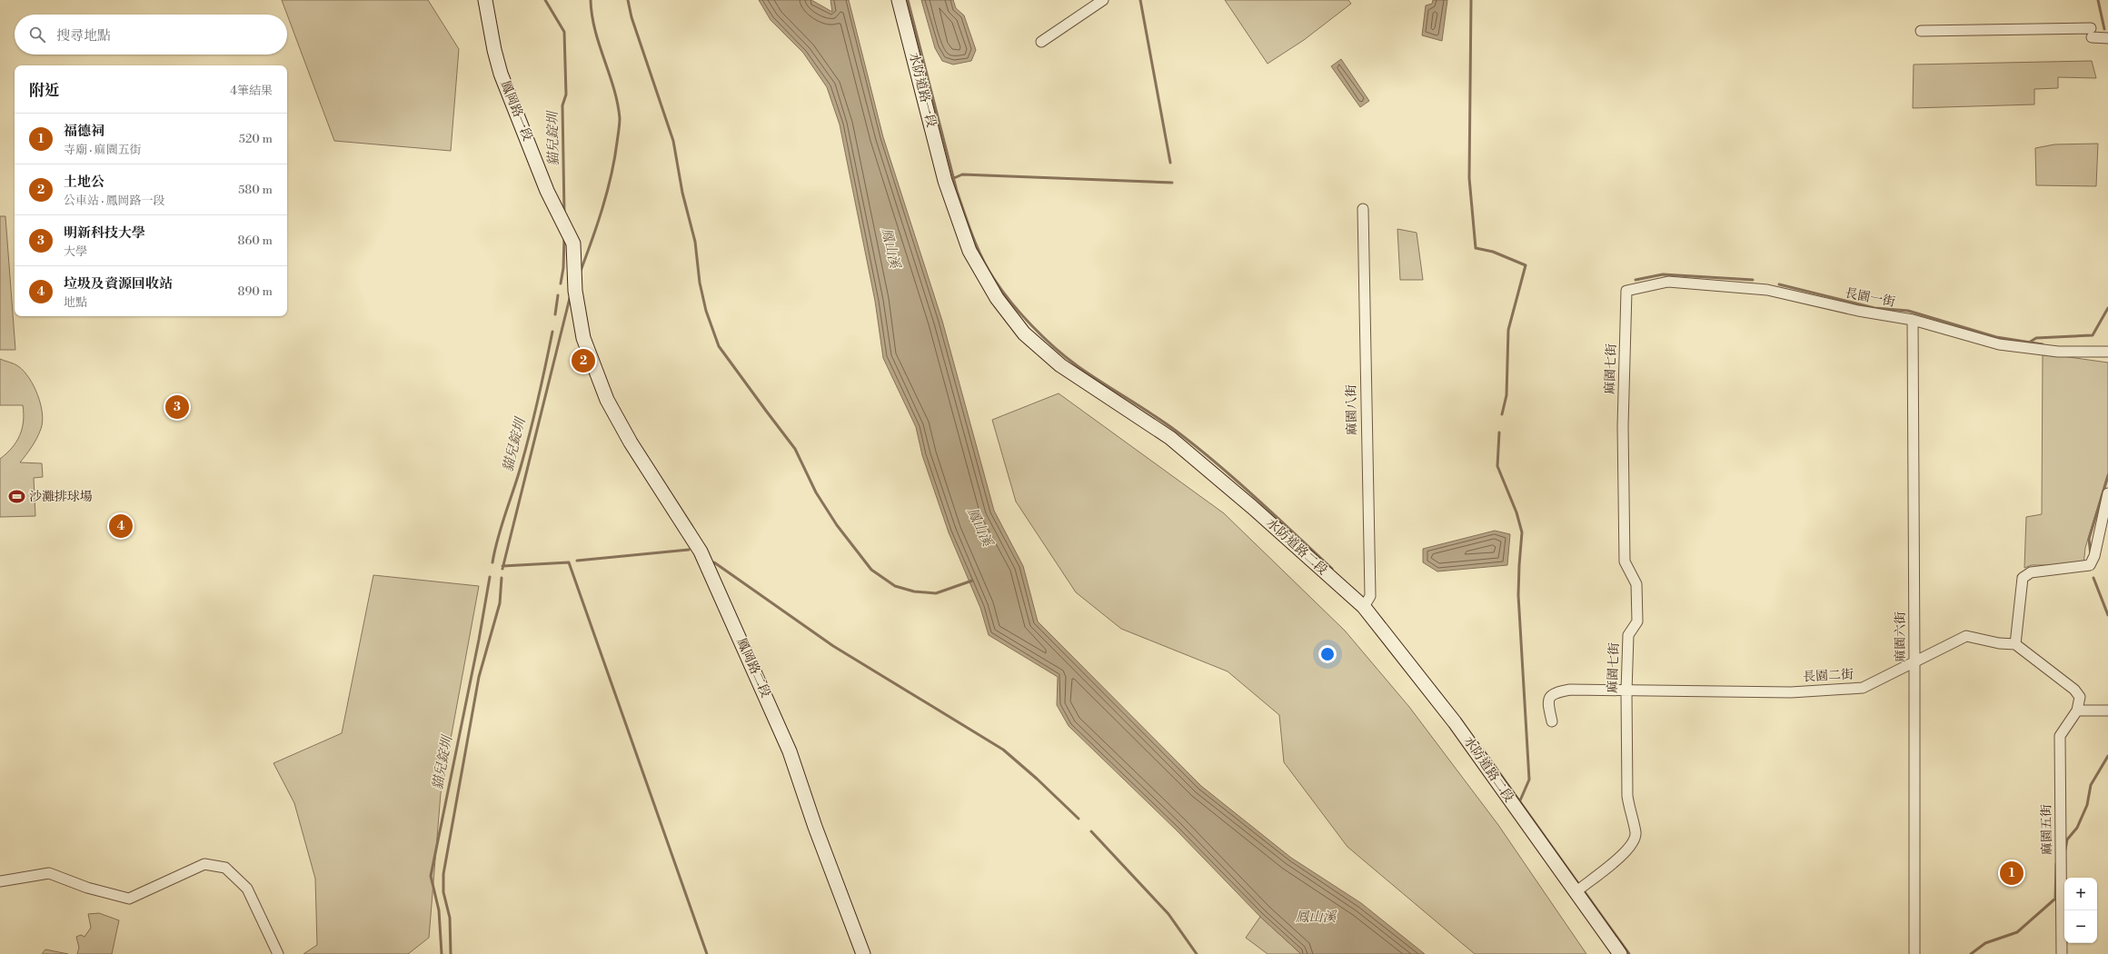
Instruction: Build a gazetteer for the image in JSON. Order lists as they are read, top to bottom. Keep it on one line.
{"streets":{"street":["水防道路一段","鳳岡路一段","長園一街","麻園七街","麻園八街","水防道路二段","麻園六街","鳳岡路二段","長園二街","麻園五街"]},"crossings":[["水防道路一段","水防道路二段"],["鳳岡路一段","鳳岡路二段"],["長園一街","麻園七街"],["長園一街","麻園六街"],["麻園七街","水防道路二段"],["麻園七街","長園二街"],["麻園八街","水防道路二段"],["麻園六街","長園二街"]],"water":["貓兒錠圳","鳳山溪"],"places":{"sports":["沙灘排球場"]},"page":{"search":"搜尋地點","heading":["附近","4筆結果"],"list":[{"mark":"1","name":"福德祠","note":"寺廟 · 麻園五街","value":"520 m"},{"mark":"2","name":"土地公","note":"公車站 · 鳳岡路一段","value":"580 m"},{"mark":"3","name":"明新科技大學","note":"大學","value":"860 m"},{"mark":"4","name":"垃圾及資源回收站","note":"地點","value":"890 m"}],"pins":["2","3","4","1"],"map_buttons":["+","−"]}}
